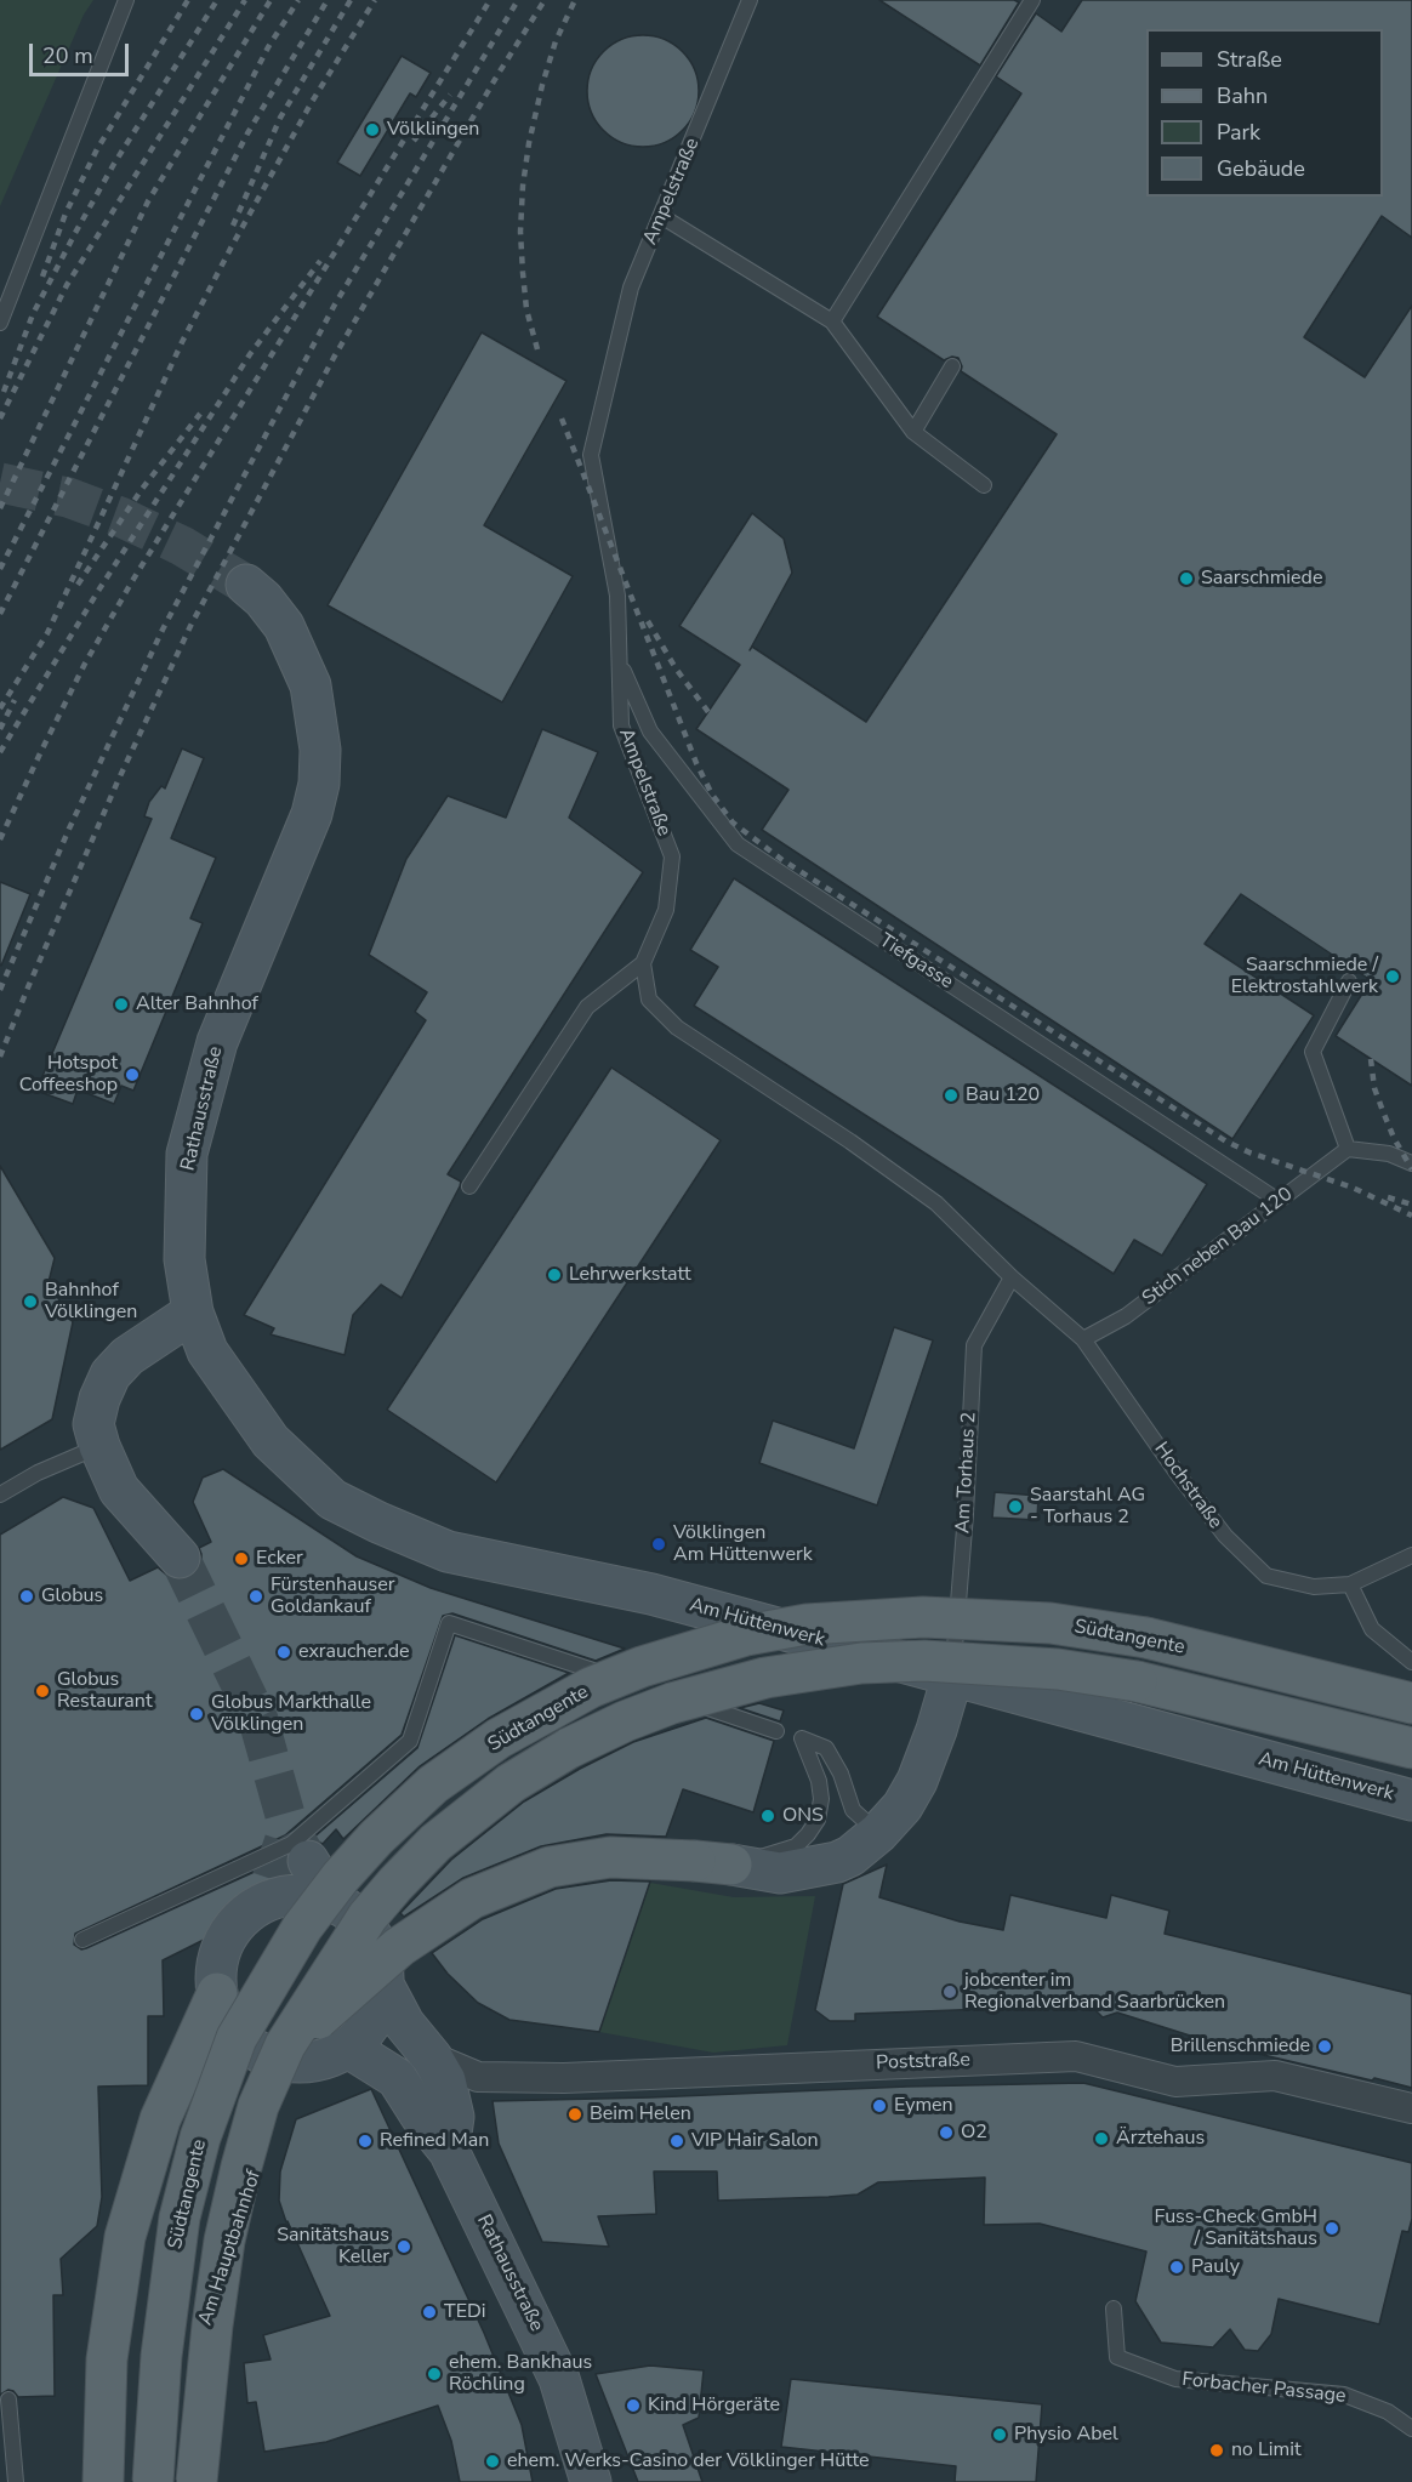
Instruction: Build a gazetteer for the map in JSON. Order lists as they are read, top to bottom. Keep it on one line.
{"streets":{"main road":["Rathausstraße","Am Hüttenwerk","Südtangente"],"street":["Poststraße"],"lane":["Ampelstraße","Tiefgasse","Stich neben Bau 120","Am Torhaus 2","Hochstraße","Forbacher Passage"]},"crossings":[["Ampelstraße","Tiefgasse"],["Tiefgasse","Stich neben Bau 120"],["Rathausstraße","Am Hüttenwerk"],["Rathausstraße","Südtangente"],["Stich neben Bau 120","Hochstraße"],["Am Torhaus 2","Hochstraße"],["Am Torhaus 2","Am Hüttenwerk"]],"places":["Völklingen","Saarschmiede","Saarschmiede / Elektrostahlwerk","Alter Bahnhof","Hotspot Coffeeshop","Bau 120","Lehrwerkstatt","Bahnhof Völklingen","Saarstahl AG - Torhaus 2","Völklingen Am Hüttenwerk","Ecker","Globus","Fürstenhauser Goldankauf","exraucher.de","Globus Restaurant","Globus Markthalle Völklingen","ONS","jobcenter im Regionalverband Saarbrücken","Brillenschmiede","Eymen","Beim Helen","O2","Ärztehaus","Refined Man","VIP Hair Salon","Fuss-Check GmbH / Sanitätshaus","Sanitätshaus Keller","Pauly","TEDi","ehem. Bankhaus Röchling","Kind Hörgeräte","Physio Abel","no Limit","ehem. Werks-Casino der Völklinger Hütte"],"legend":["Straße","Bahn","Park","Gebäude"],"scale_bar":"20 m"}
